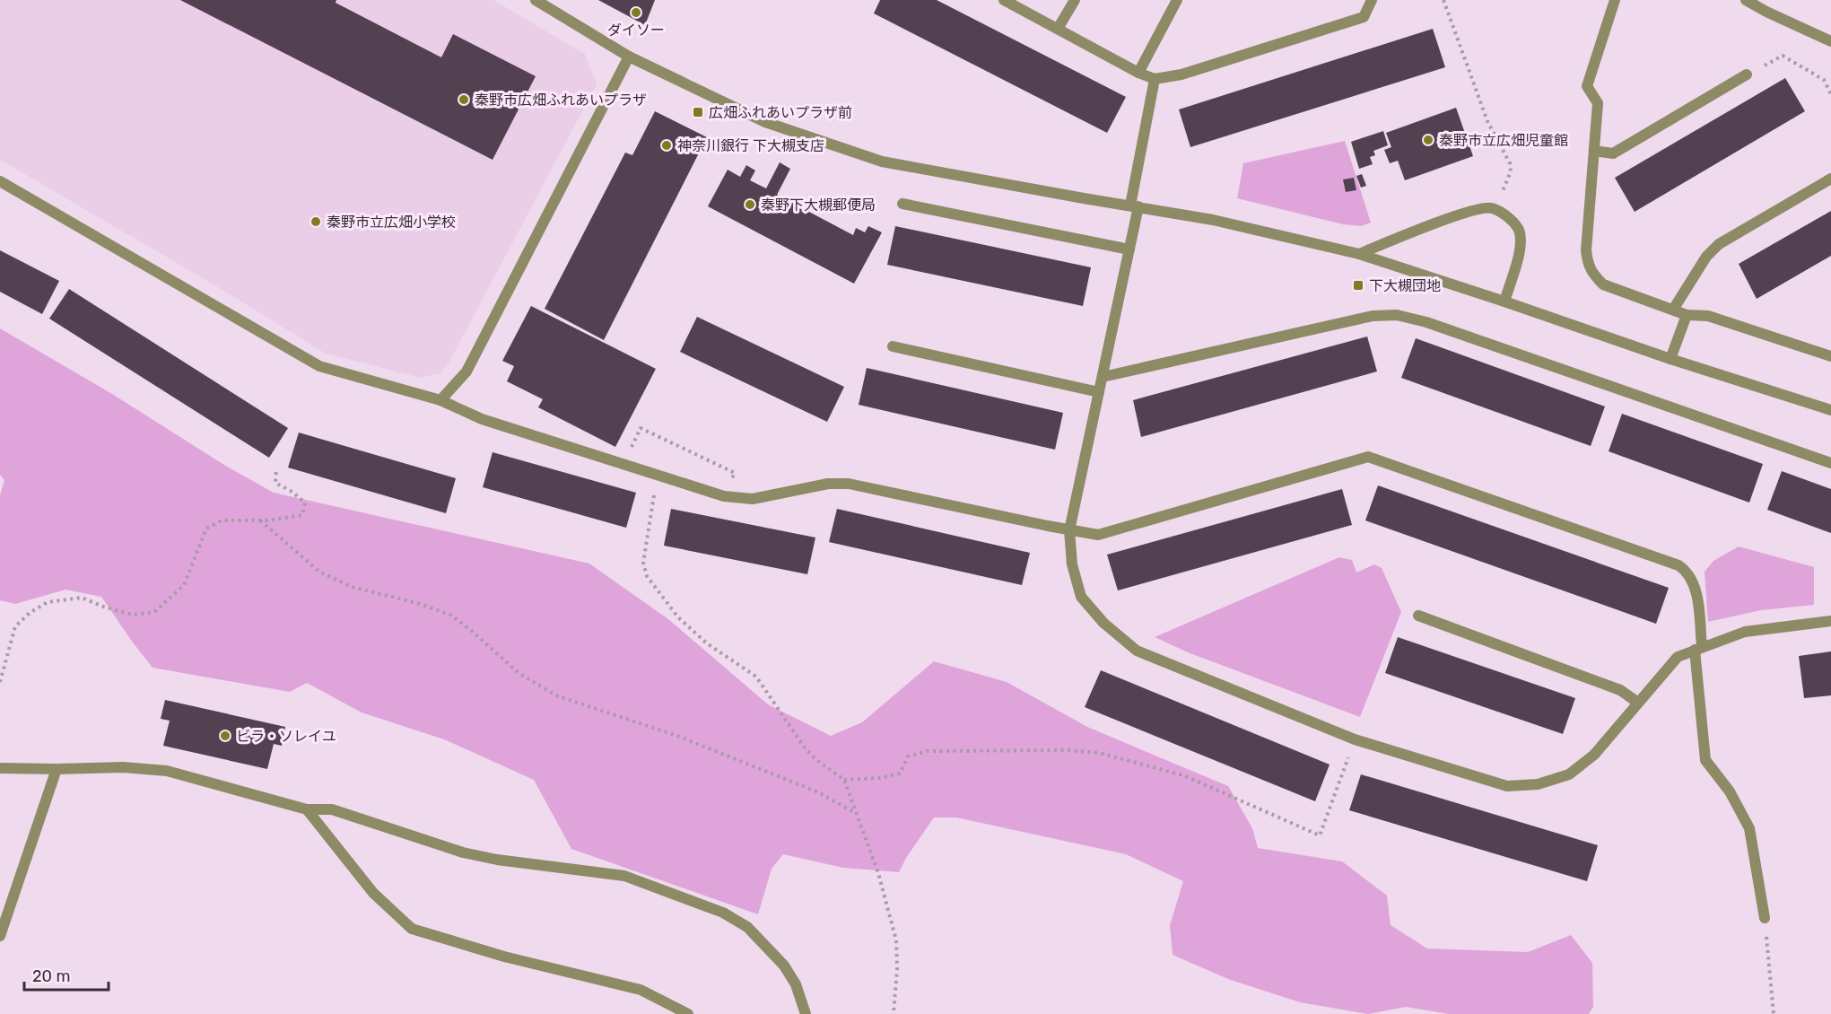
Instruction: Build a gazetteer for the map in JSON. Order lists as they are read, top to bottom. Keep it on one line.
{"places":{"other":["ダイソー","秦野市広畑ふれあいプラザ","秦野市立広畑児童館","神奈川銀行 下大槻支店","秦野下大槻郵便局","秦野市立広畑小学校","ビラ・ソレイユ"],"transit":["広畑ふれあいプラザ前","下大槻団地"]},"scale_bar":"20 m"}
